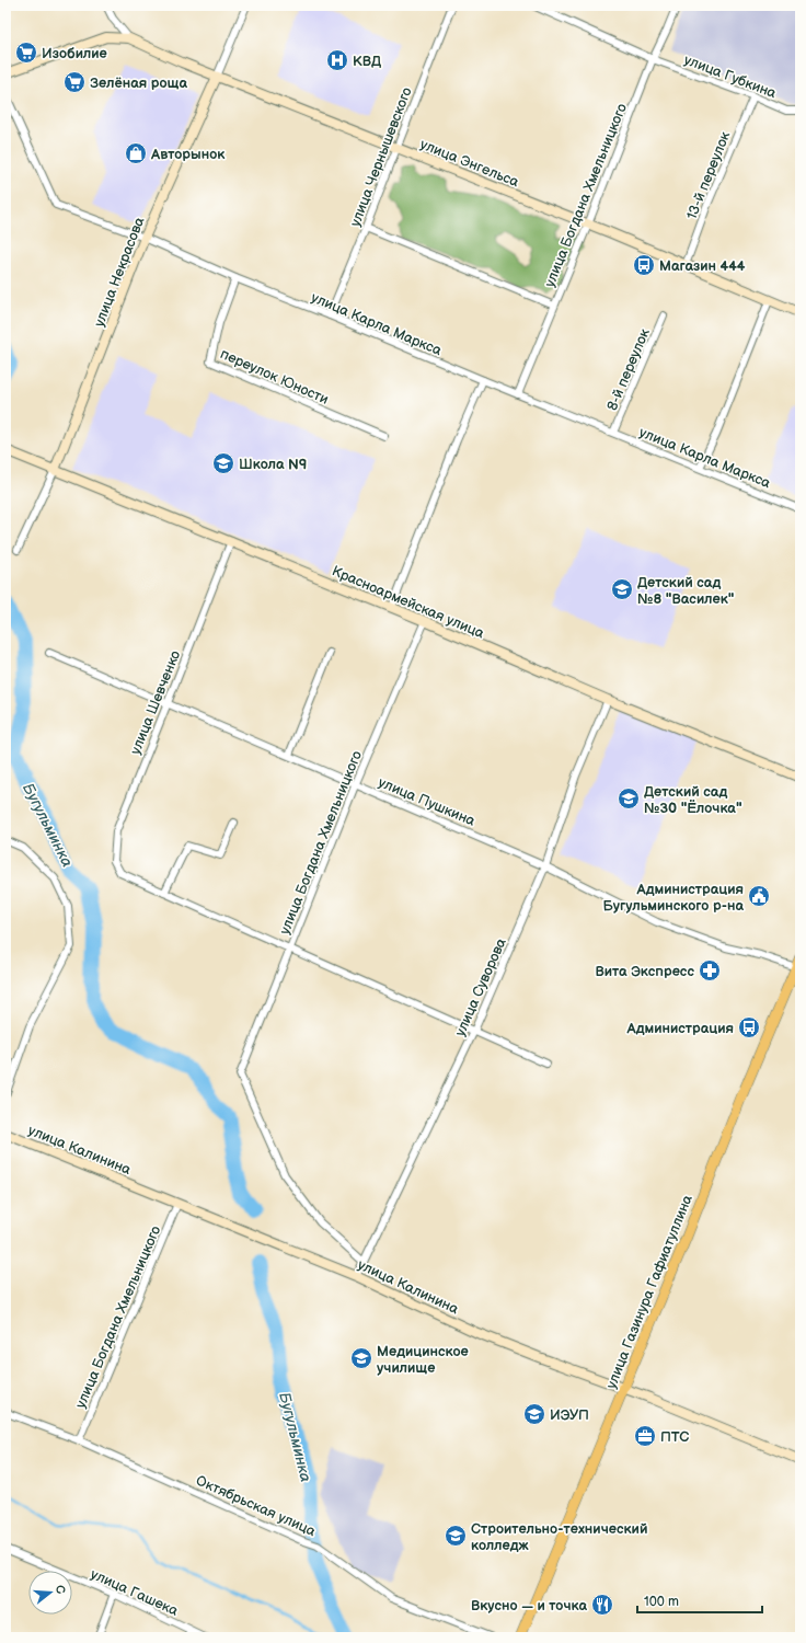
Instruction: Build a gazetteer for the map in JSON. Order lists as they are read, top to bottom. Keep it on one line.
{"streets":{"main road":["улица Газинура Гафиатуллина"],"street":["улица Губкина","улица Чернышевского","улица Энгельса","13-й переулок","улица Богдана Хмельницкого","улица Некрасова","улица Карла Маркса","8-й переулок","переулок Юности","Красноармейская улица","улица Шевченко","улица Пушкина","улица Суворова","улица Калинина","Октябрьская улица","улица Гашека"]},"crossings":[["улица Губкина","13-й переулок"],["улица Губкина","улица Богдана Хмельницкого"],["улица Чернышевского","улица Энгельса"],["улица Чернышевского","улица Карла Маркса"],["улица Энгельса","13-й переулок"],["улица Энгельса","улица Богдана Хмельницкого"],["улица Энгельса","улица Некрасова"],["улица Богдана Хмельницкого","улица Карла Маркса"],["улица Богдана Хмельницкого","Красноармейская улица"],["улица Богдана Хмельницкого","улица Пушкина"],["улица Богдана Хмельницкого","улица Суворова"],["улица Богдана Хмельницкого","улица Калинина"],["улица Богдана Хмельницкого","Октябрьская улица"],["улица Некрасова","улица Карла Маркса"],["улица Некрасова","Красноармейская улица"],["улица Карла Маркса","8-й переулок"],["улица Карла Маркса","переулок Юности"],["Красноармейская улица","улица Шевченко"],["Красноармейская улица","улица Суворова"],["улица Шевченко","улица Пушкина"],["улица Пушкина","улица Суворова"],["улица Пушкина","улица Газинура Гафиатуллина"],["улица Суворова","улица Калинина"],["улица Калинина","улица Газинура Гафиатуллина"]],"water":["Бугульминка"],"places":{"supermarket":["Изобилие","Зелёная роща"],"hospital":["КВД"],"shop":["Авторынок"],"bus stop":["Магазин 444","Администрация"],"school or university":["Школа N9","Детский сад №8 \"Василек\"","Детский сад №30 \"Ёлочка\"","Медицинское училище","ИЭУП","Строительно-технический колледж"],"public building":["Администрация Бугульминского р-на"],"pharmacy":["Вита Экспресс"],"office":["ПТС"],"restaurant":["Вкусно — и точка"]},"scale_bar":"100 m","north":"right"}
